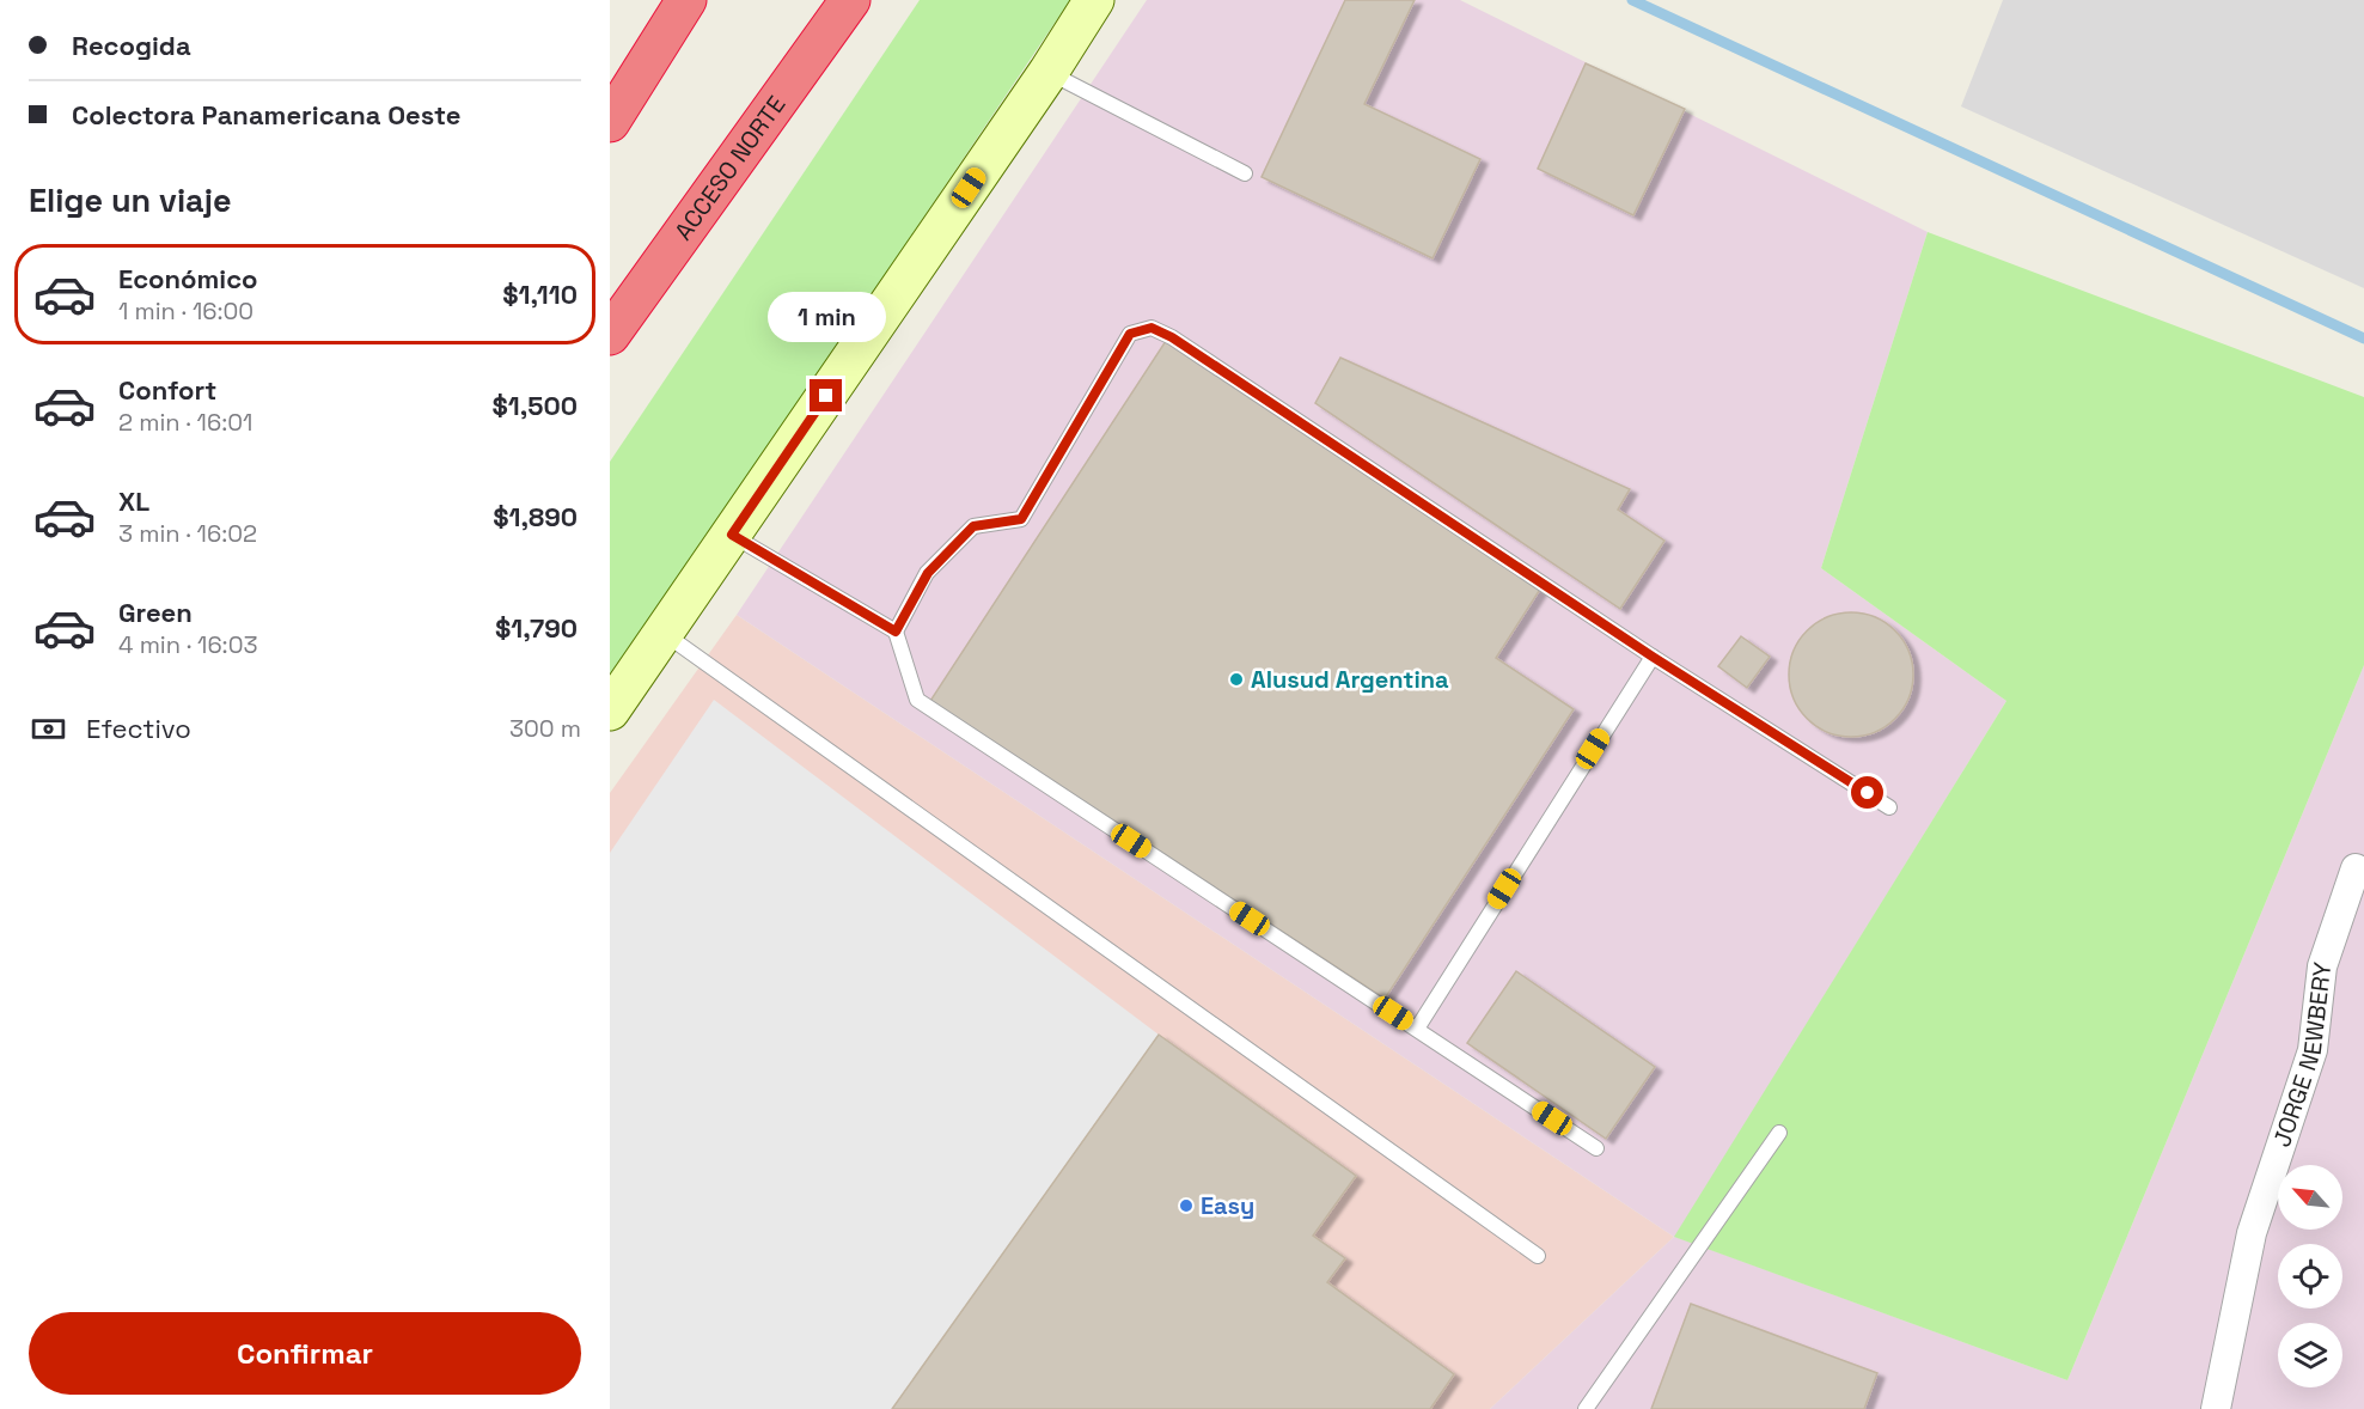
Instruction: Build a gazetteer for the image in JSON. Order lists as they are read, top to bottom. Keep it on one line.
{"streets":{"highway":["ACCESO NORTE"],"street":["JORGE NEWBERY"]},"places":["Alusud Argentina","Easy"],"north":"top left","page":{"banner":["Recogida","Colectora Panamericana Oeste"],"heading":"Elige un viaje","list":[{"name":"Económico","note":"1 min · 16:00","value":"$1,110"},{"name":"Confort","note":"2 min · 16:01","value":"$1,500"},{"name":"XL","note":"3 min · 16:02","value":"$1,890"},{"name":"Green","note":"4 min · 16:03","value":"$1,790"}],"bubble":"1 min","pay":["Efectivo","300 m"],"buttons":"Confirmar"}}
